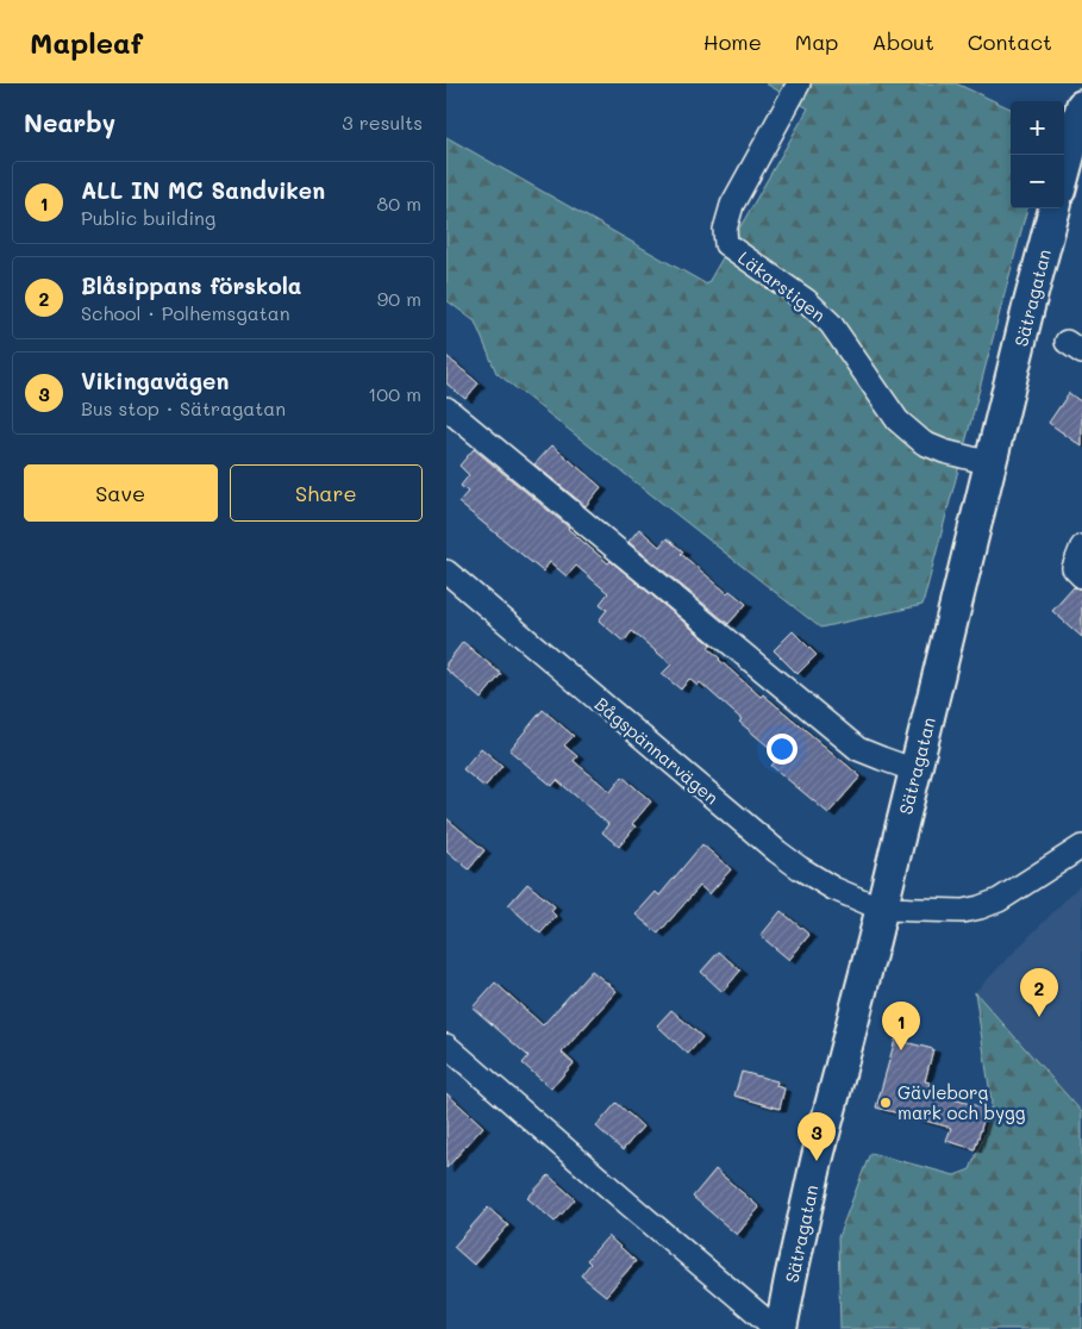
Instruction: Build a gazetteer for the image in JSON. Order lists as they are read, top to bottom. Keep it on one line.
{"streets":{"street":["Läkarstigen","Sätragatan","Bågspännarvägen"]},"crossings":[["Läkarstigen","Sätragatan"],["Sätragatan","Bågspännarvägen"]],"places":["Gävleborg mark och bygg"],"page":{"header":"Mapleaf","nav":["Home","Map","About","Contact"],"heading":["Nearby","3 results"],"map_buttons":["+","−"],"list":[{"mark":"1","name":"ALL IN MC Sandviken","note":"Public building","value":"80 m"},{"mark":"2","name":"Blåsippans förskola","note":"School · Polhemsgatan","value":"90 m"},{"mark":"3","name":"Vikingavägen","note":"Bus stop · Sätragatan","value":"100 m"}],"buttons":["Save","Share"],"pins":["2","1","3"]}}
